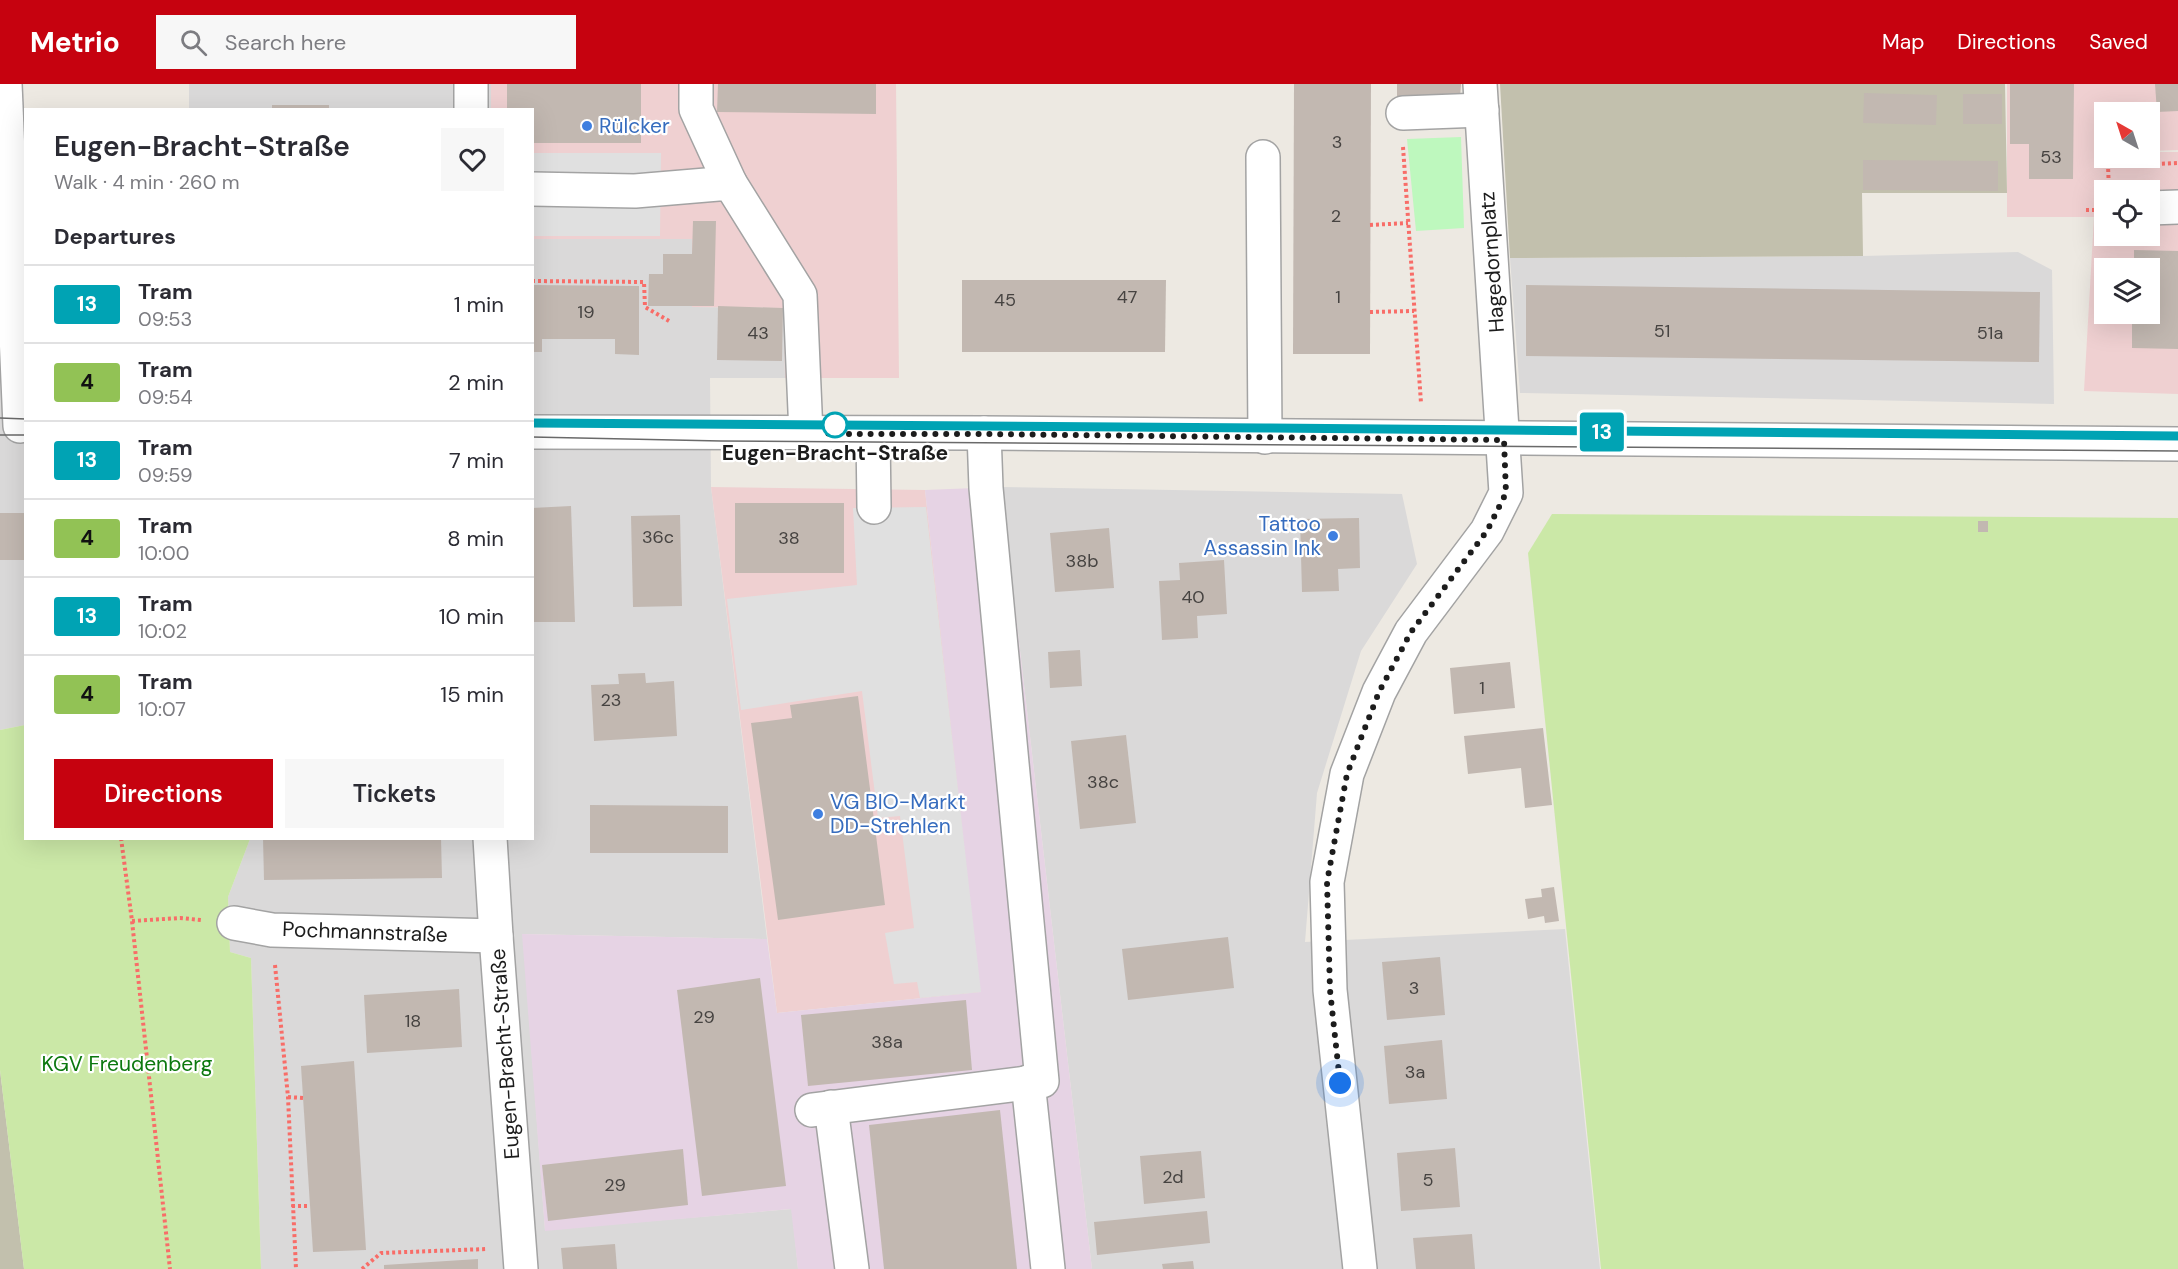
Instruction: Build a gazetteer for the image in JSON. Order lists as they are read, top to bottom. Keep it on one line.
{"streets":{"street":["Hagedornplatz","Pochmannstraße","Eugen-Bracht-Straße"]},"crossings":[["Pochmannstraße","Eugen-Bracht-Straße"]],"parks":["KGV Freudenberg"],"places":["Rülcker","Eugen-Bracht-Straße","Tattoo Assassin Ink","VG BIO-Markt DD-Strehlen"],"lines":["tram line 13"],"house_numbers":["3","53","2","47","1","45","19","51","43","51a","36c","38","38b","40","1","23","38c","3","29","18","38a","3a","2d","5","29"],"north":"top left","page":{"header":"Metrio","search":"Search here","nav":["Map","Directions","Saved"],"on_map":"13","heading":[["Eugen-Bracht-Straße","Walk · 4 min · 260 m"],"Departures"],"list":[{"mark":"13","name":"Tram","note":"09:53","value":"1 min"},{"mark":"4","name":"Tram","note":"09:54","value":"2 min"},{"mark":"13","name":"Tram","note":"09:59","value":"7 min"},{"mark":"4","name":"Tram","note":"10:00","value":"8 min"},{"mark":"13","name":"Tram","note":"10:02","value":"10 min"},{"mark":"4","name":"Tram","note":"10:07","value":"15 min"}],"buttons":["Directions","Tickets"]}}
